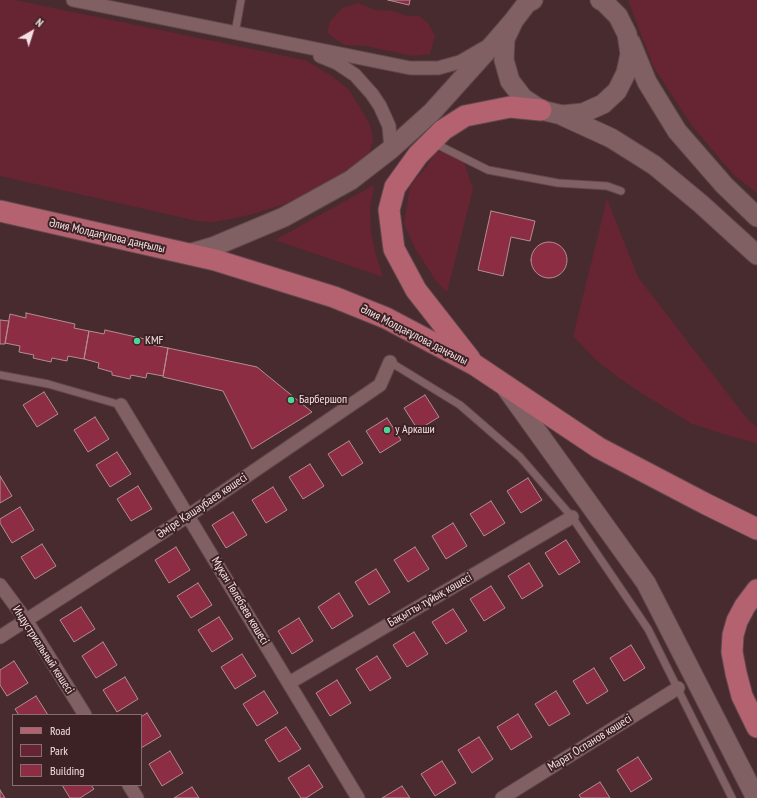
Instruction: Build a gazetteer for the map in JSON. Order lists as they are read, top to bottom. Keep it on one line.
{"streets":{"main road":["Әлия Молдағұлова даңғылы"],"street":["Әміре Қашаубаев көшесі","Бақытты тұйық көшесі","Мұқан Төлебаев көшесі","Индустриальный көшесі","Марат Оспанов көшесі"]},"crossings":[["Әміре Қашаубаев көшесі","Мұқан Төлебаев көшесі"],["Әміре Қашаубаев көшесі","Индустриальный көшесі"],["Бақытты тұйық көшесі","Мұқан Төлебаев көшесі"]],"places":["KMF","Барбершоп","у Аркаши"],"legend":["Road","Park","Building"],"north":"top right"}
